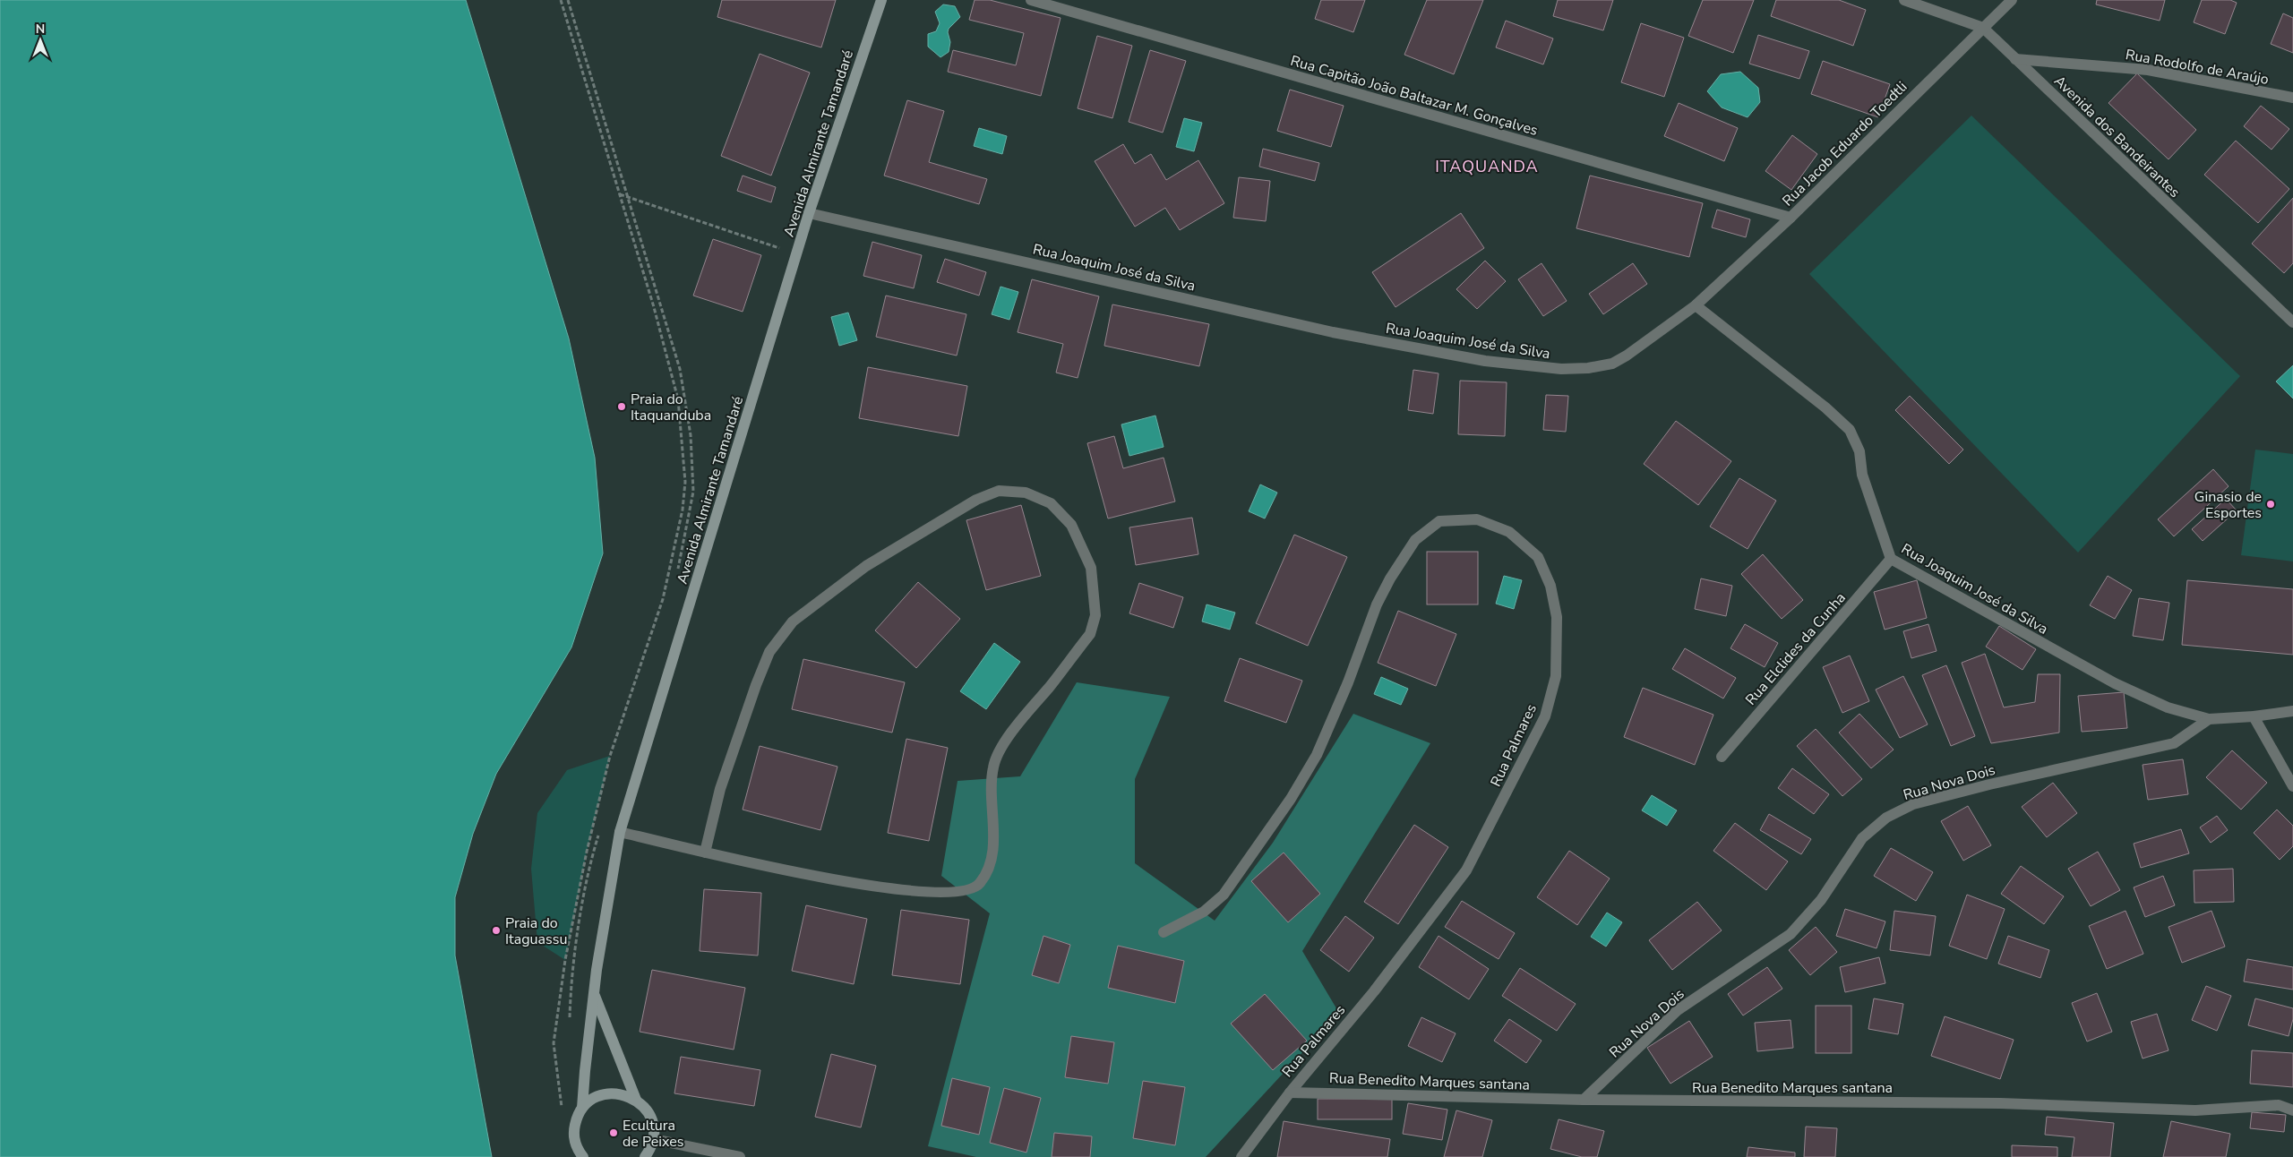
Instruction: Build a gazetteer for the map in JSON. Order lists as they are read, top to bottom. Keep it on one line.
{"streets":{"main road":["Avenida Almirante Tamandaré"],"street":["Rua Rodolfo de Araújo","Rua Capitão João Baltazar M. Gonçalves","Avenida dos Bandeirantes","Rua Jacob Eduardo Toedtli","Rua Joaquim José da Silva","Rua Elclides da Cunha","Rua Palmares","Rua Nova Dois","Rua Benedito Marques santana"]},"crossings":[["Rua Rodolfo de Araújo","Avenida dos Bandeirantes"],["Rua Capitão João Baltazar M. Gonçalves","Rua Jacob Eduardo Toedtli"],["Avenida dos Bandeirantes","Rua Jacob Eduardo Toedtli"],["Avenida Almirante Tamandaré","Rua Joaquim José da Silva"],["Rua Jacob Eduardo Toedtli","Rua Joaquim José da Silva"],["Rua Joaquim José da Silva","Rua Elclides da Cunha"],["Rua Joaquim José da Silva","Rua Nova Dois"],["Rua Palmares","Rua Benedito Marques santana"],["Rua Nova Dois","Rua Benedito Marques santana"]],"districts":["ITAQUANDA"],"places":["Praia do Itaquanduba","Ginasio de Esportes","Praia do Itaguassu","Ecultura de Peixes"],"north":"top"}
